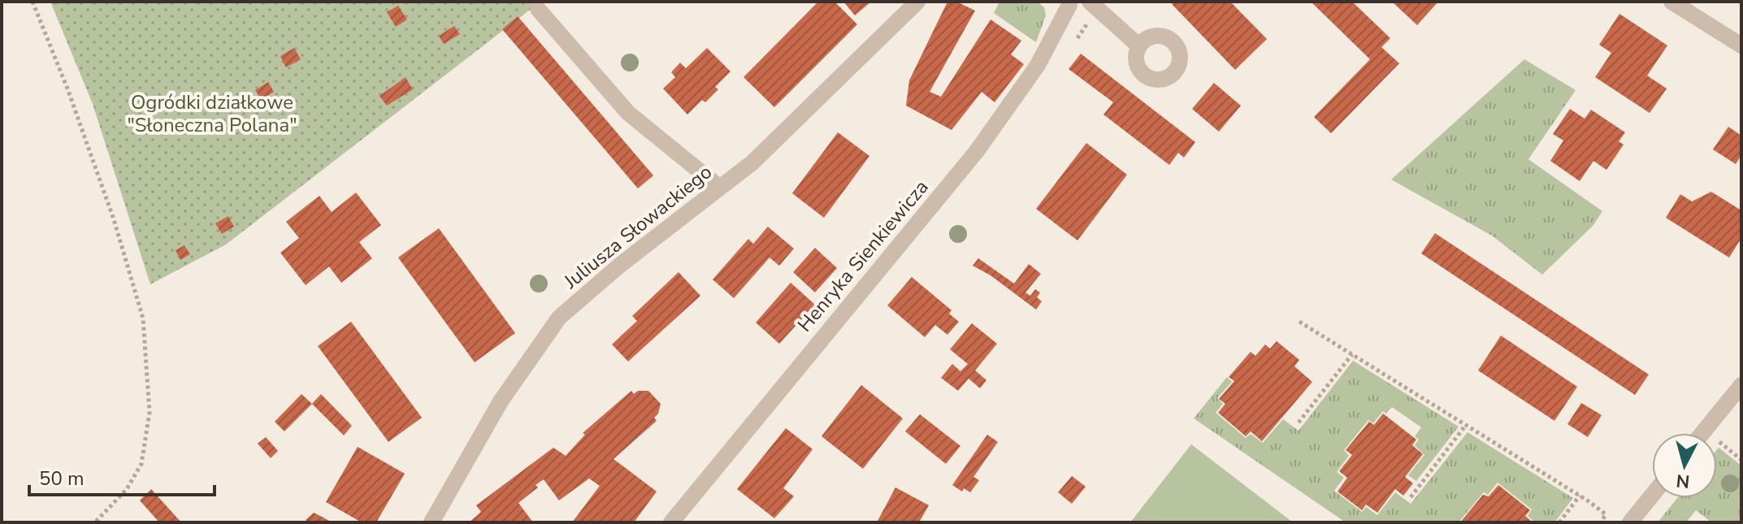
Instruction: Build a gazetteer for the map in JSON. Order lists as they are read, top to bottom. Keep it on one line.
{"streets":{"street":["Juliusza Słowackiego","Henryka Sienkiewicza"]},"parks":["Ogródki działkowe \"Słoneczna Polana\""],"scale_bar":"50 m","north":"bottom"}
